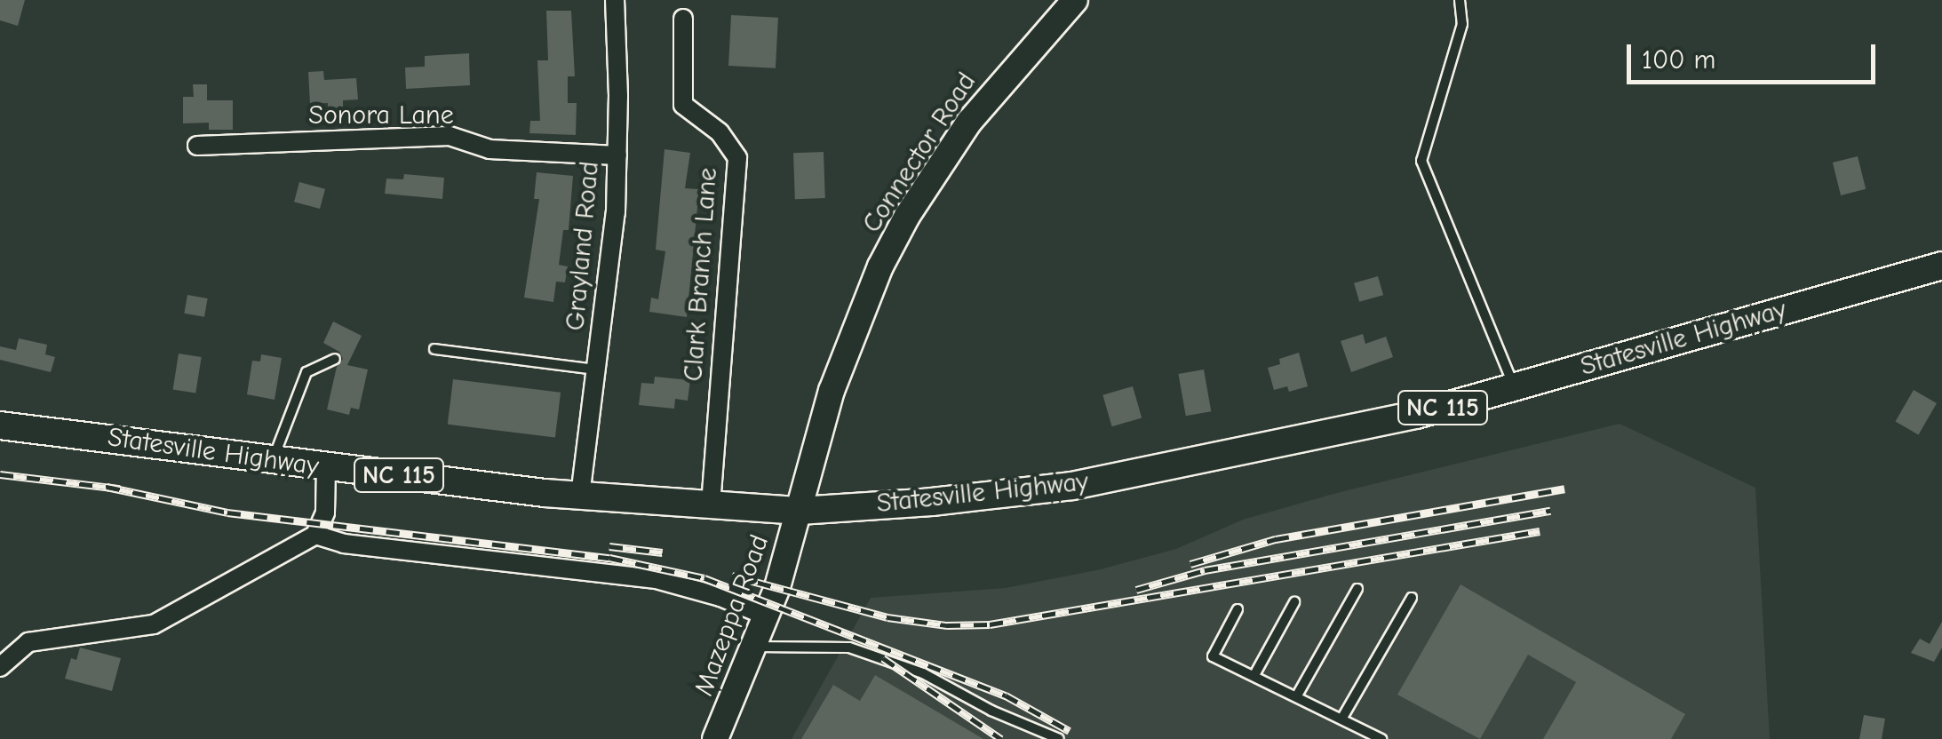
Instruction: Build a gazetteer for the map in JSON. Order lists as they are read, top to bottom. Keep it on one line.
{"streets":{"main road":["Statesville Highway","NC 115"],"street":["Sonora Lane","Connector Road","Grayland Road","Clark Branch Lane","Mazeppa Road"]},"crossings":[["Sonora Lane","Grayland Road"],["Connector Road","Statesville Highway"],["Connector Road","Mazeppa Road"],["Grayland Road","Statesville Highway"],["Clark Branch Lane","Statesville Highway"],["Statesville Highway","Mazeppa Road"]],"scale_bar":"100 m"}
